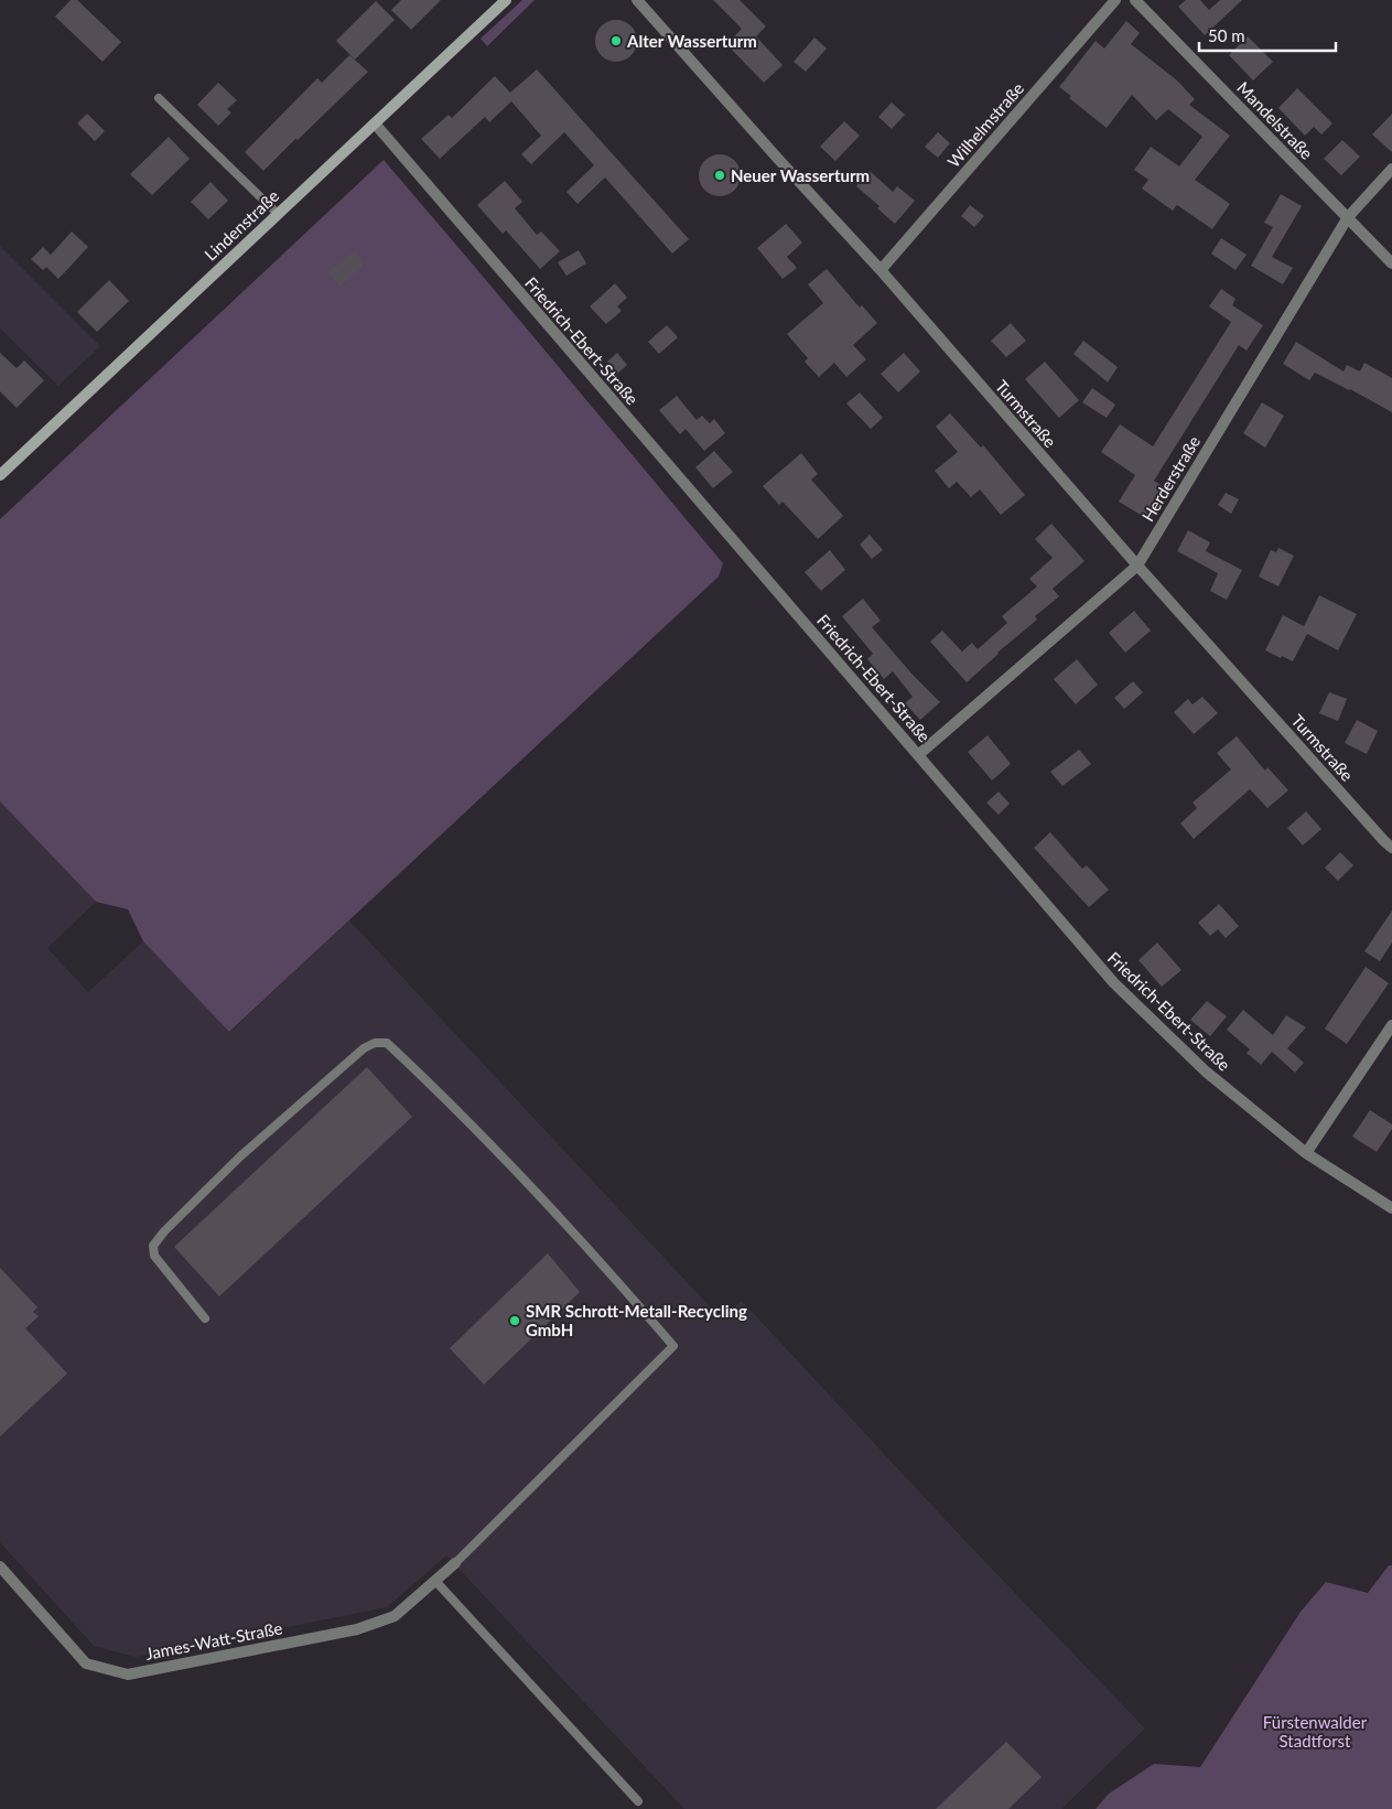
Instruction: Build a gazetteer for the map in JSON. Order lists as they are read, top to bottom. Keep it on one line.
{"streets":{"street":["Mandelstraße","Wilhelmstraße","Lindenstraße","Friedrich-Ebert-Straße","Turmstraße","Herderstraße","James-Watt-Straße"]},"crossings":[["Mandelstraße","Herderstraße"],["Wilhelmstraße","Turmstraße"],["Lindenstraße","Friedrich-Ebert-Straße"],["Friedrich-Ebert-Straße","Herderstraße"],["Turmstraße","Herderstraße"]],"parks":["Fürstenwalder Stadtforst"],"places":["Alter Wasserturm","Neuer Wasserturm","SMR Schrott-Metall-Recycling GmbH"],"scale_bar":"50 m"}
